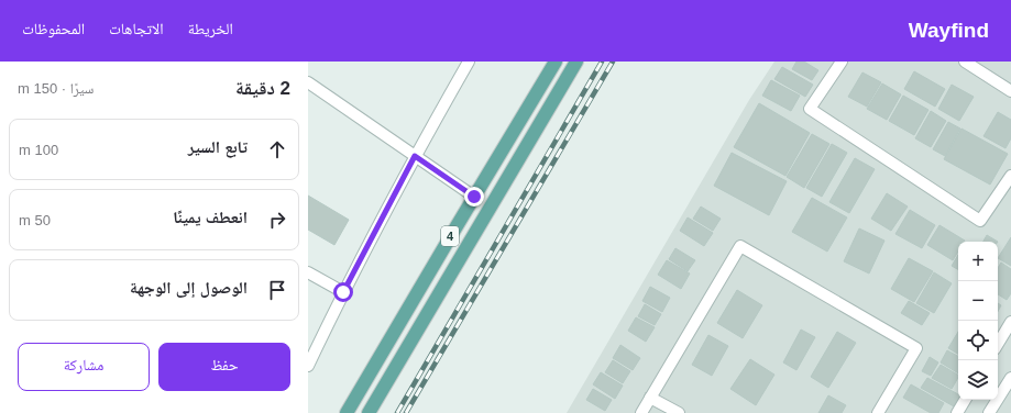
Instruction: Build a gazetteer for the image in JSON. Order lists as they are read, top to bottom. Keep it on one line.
{"streets":{"main road":["4"]},"page":{"header":"Wayfind","nav":["الخريطة","الاتجاهات","المحفوظات"],"heading":["2 دقيقة","سيرًا · 150 m"],"list":[["تابع السير","100 m"],["انعطف يمينًا","50 m"],"الوصول إلى الوجهة"],"map_buttons":["+","−"],"buttons":["حفظ","مشاركة"]}}
